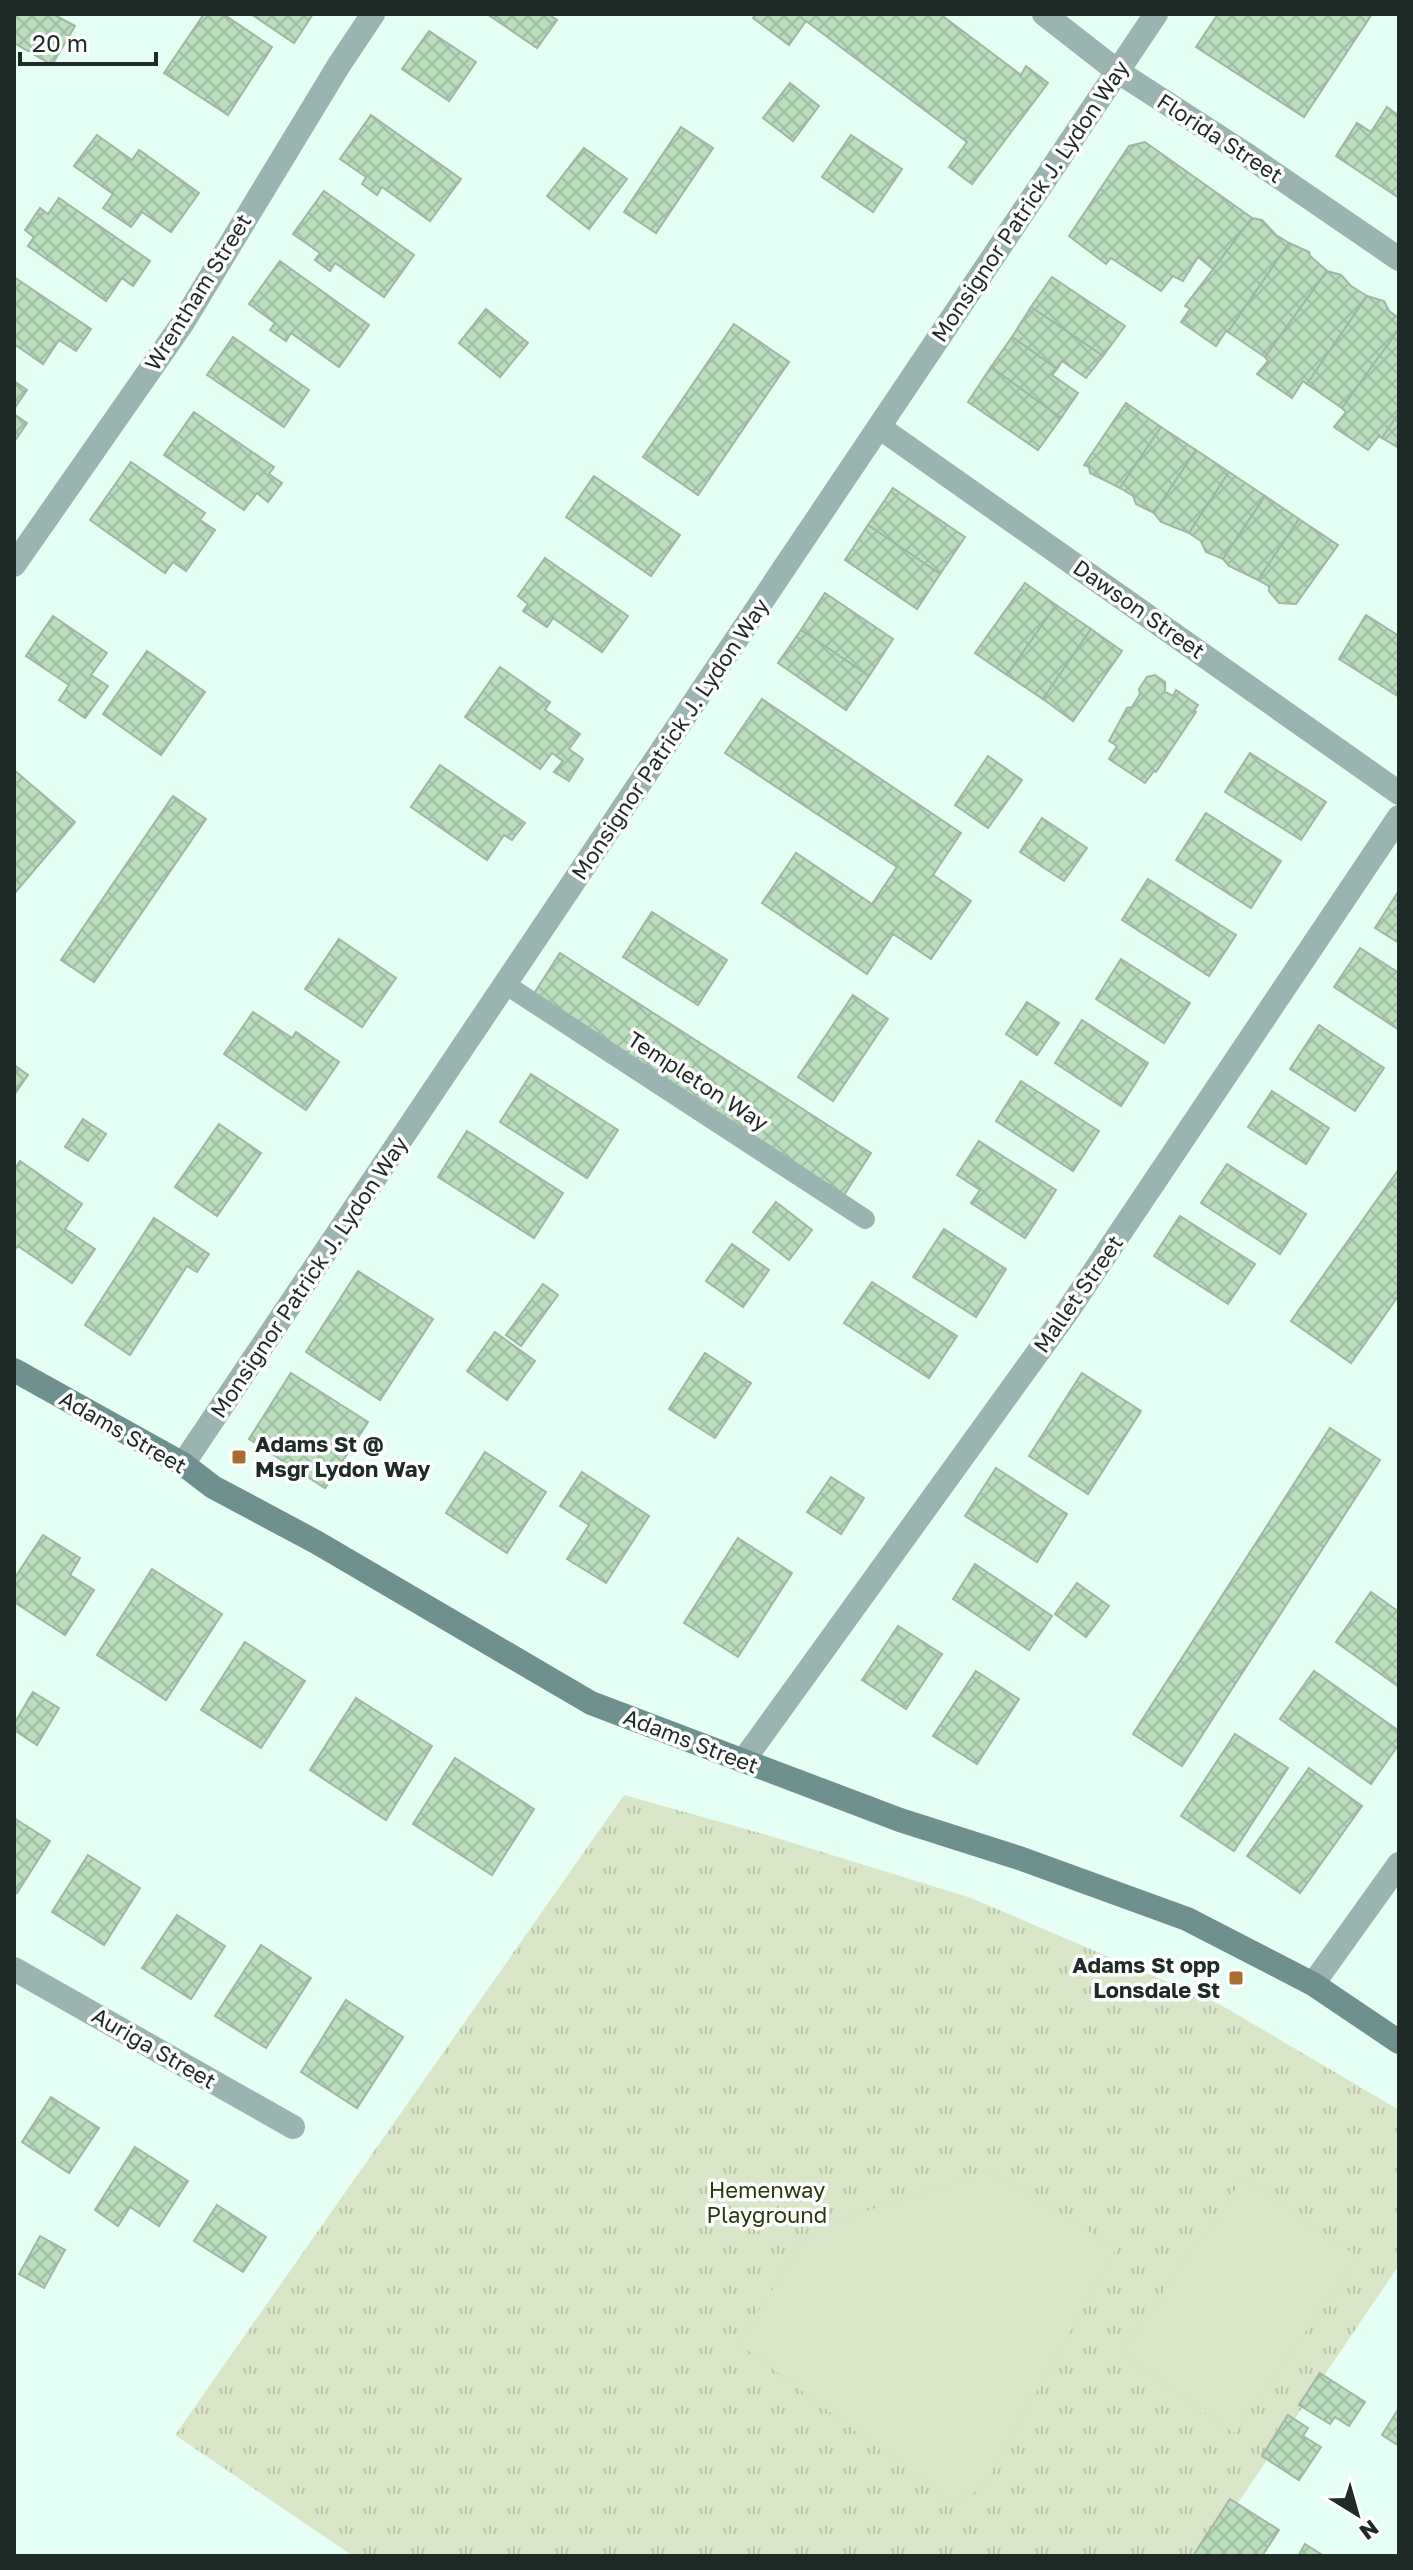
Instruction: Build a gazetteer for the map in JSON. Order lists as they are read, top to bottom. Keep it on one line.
{"streets":{"main road":["Adams Street"],"street":["Florida Street","Monsignor Patrick J. Lydon Way","Wrentham Street","Dawson Street","Mallet Street","Auriga Street"],"lane":["Templeton Way"]},"crossings":[["Florida Street","Monsignor Patrick J. Lydon Way"],["Monsignor Patrick J. Lydon Way","Dawson Street"],["Monsignor Patrick J. Lydon Way","Templeton Way"],["Monsignor Patrick J. Lydon Way","Adams Street"],["Mallet Street","Adams Street"]],"parks":["Hemenway Playground"],"places":{"transit":["Adams St @ Msgr Lydon Way","Adams St opp Lonsdale St"]},"scale_bar":"20 m","north":"bottom right"}
